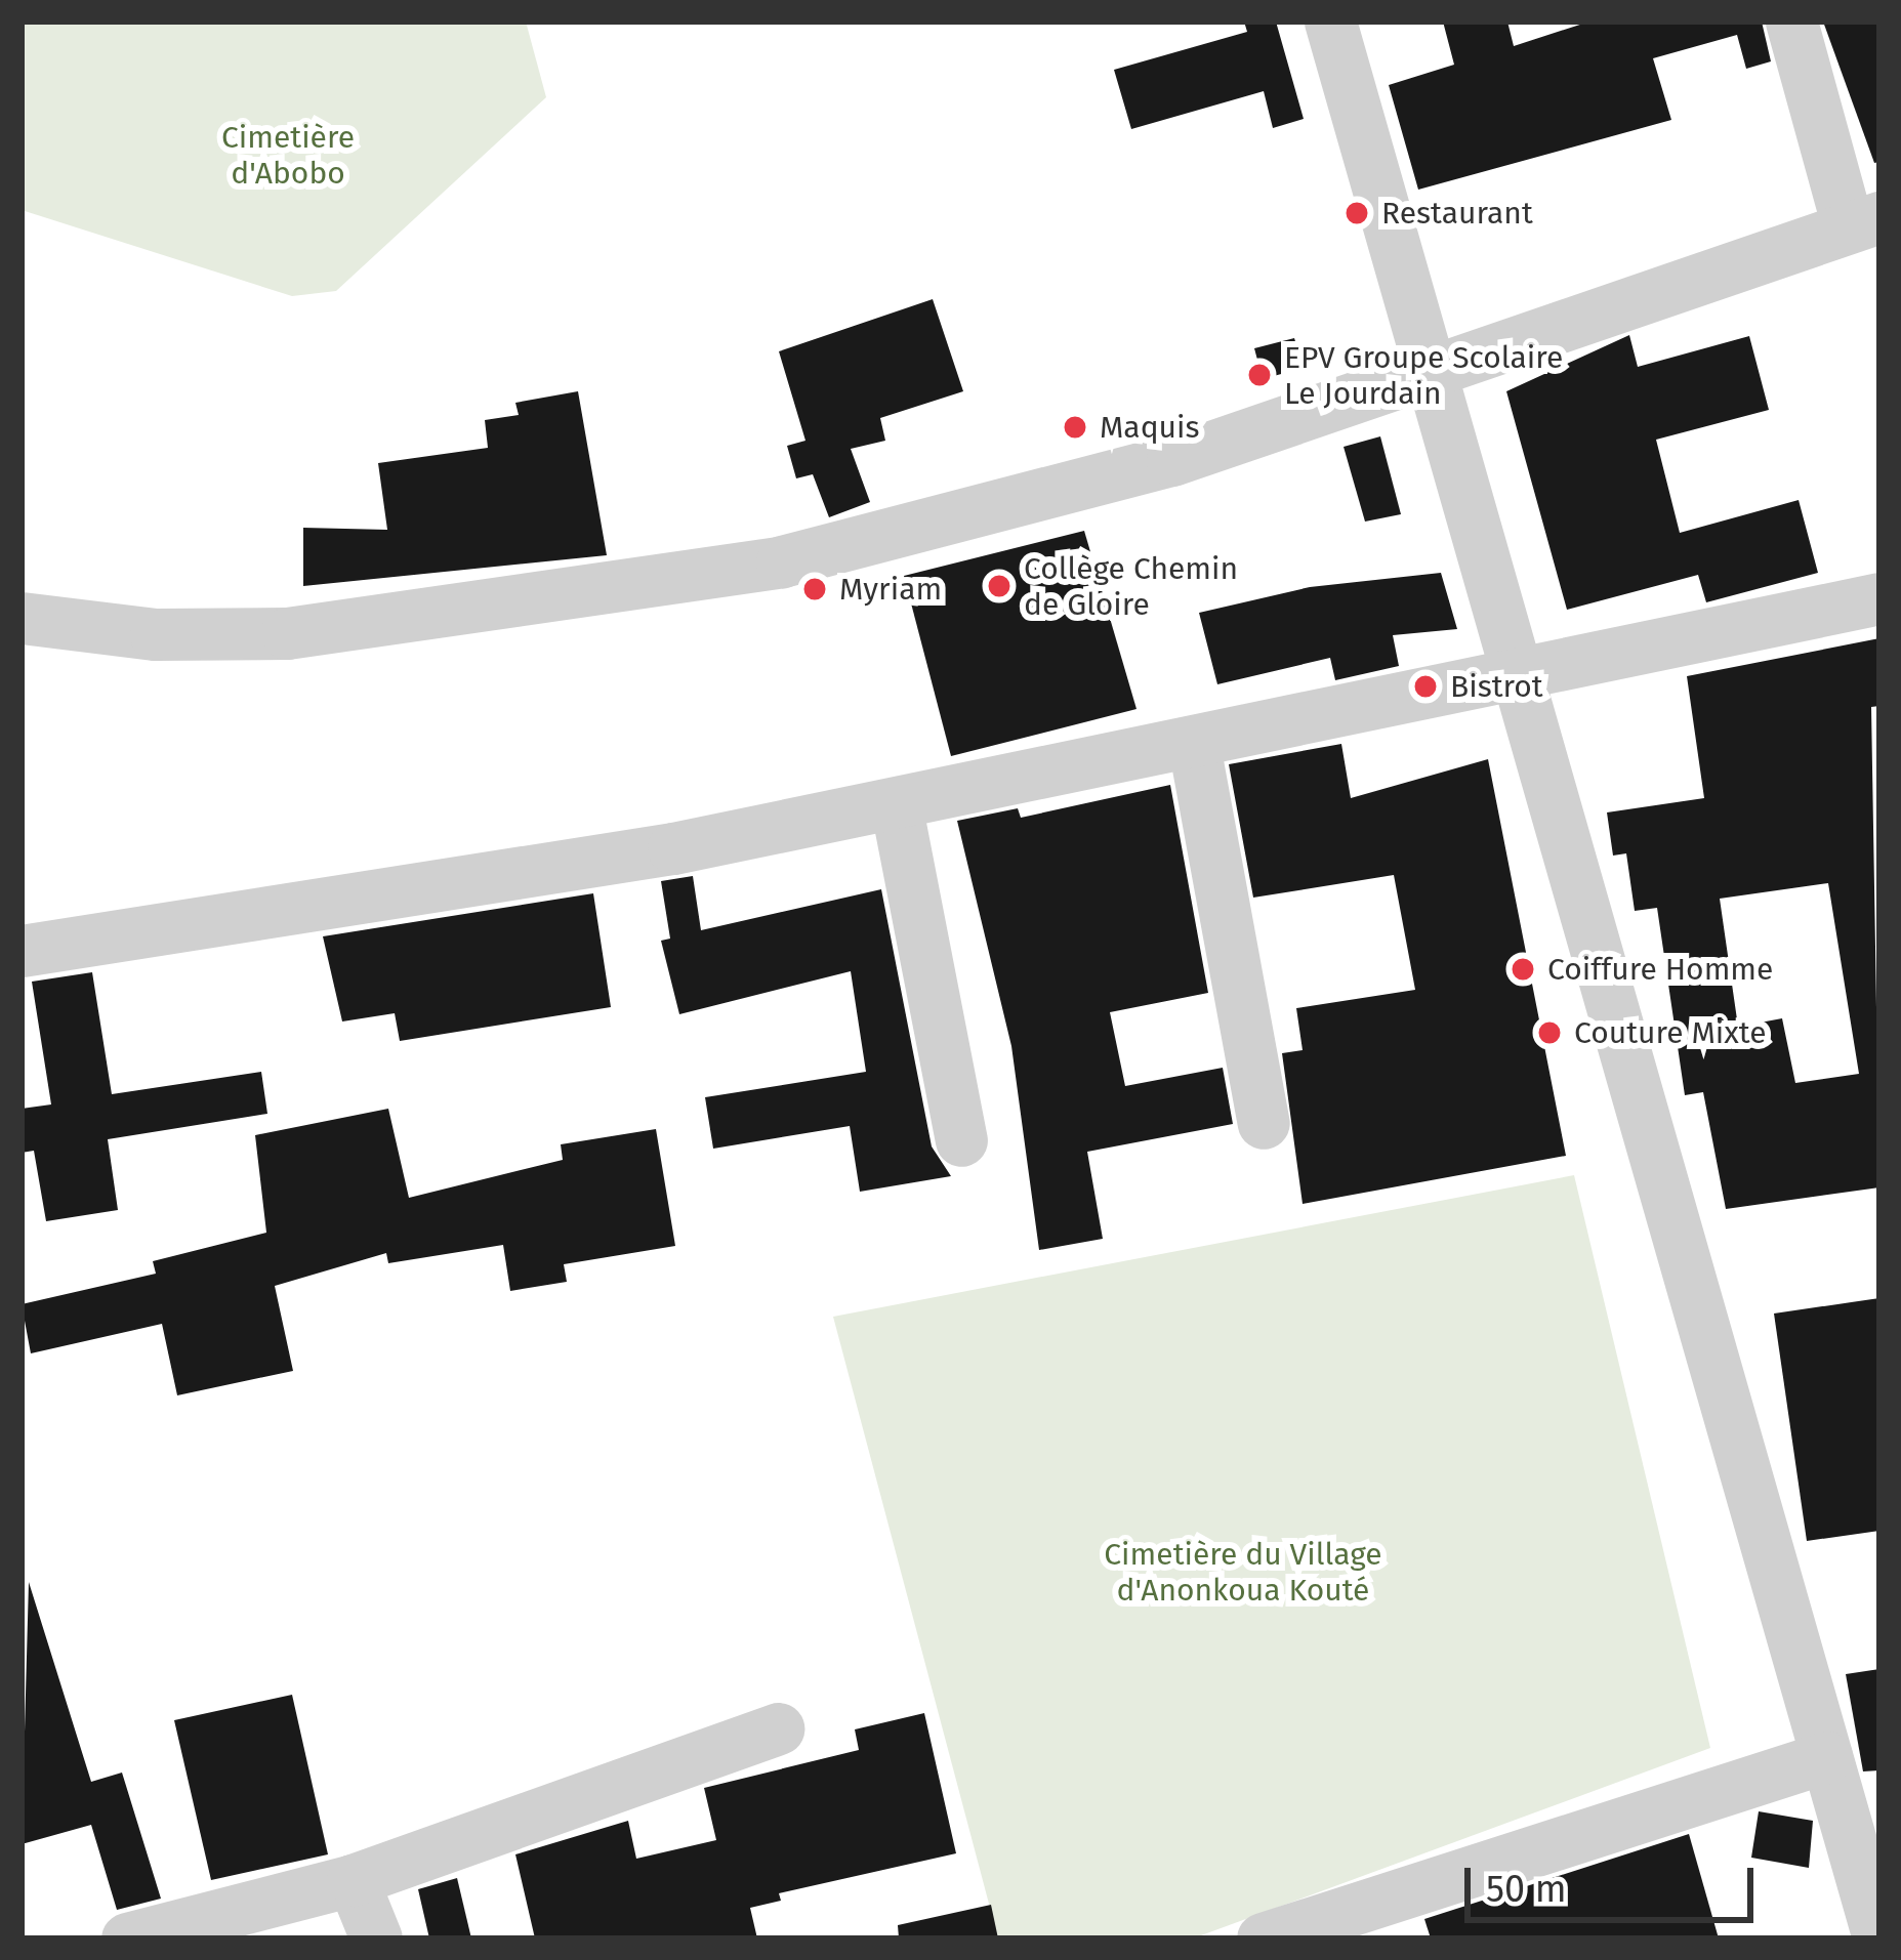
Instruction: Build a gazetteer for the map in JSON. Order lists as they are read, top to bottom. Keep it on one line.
{"parks":["Cimetière d'Abobo","Cimetière du Village d'Anonkoua Kouté"],"places":["Restaurant","EPV Groupe Scolaire Le Jourdain","Maquis","Collège Chemin de Gloire","Myriam","Bistrot","Coiffure Homme","Couture Mixte"],"scale_bar":"50 m"}
